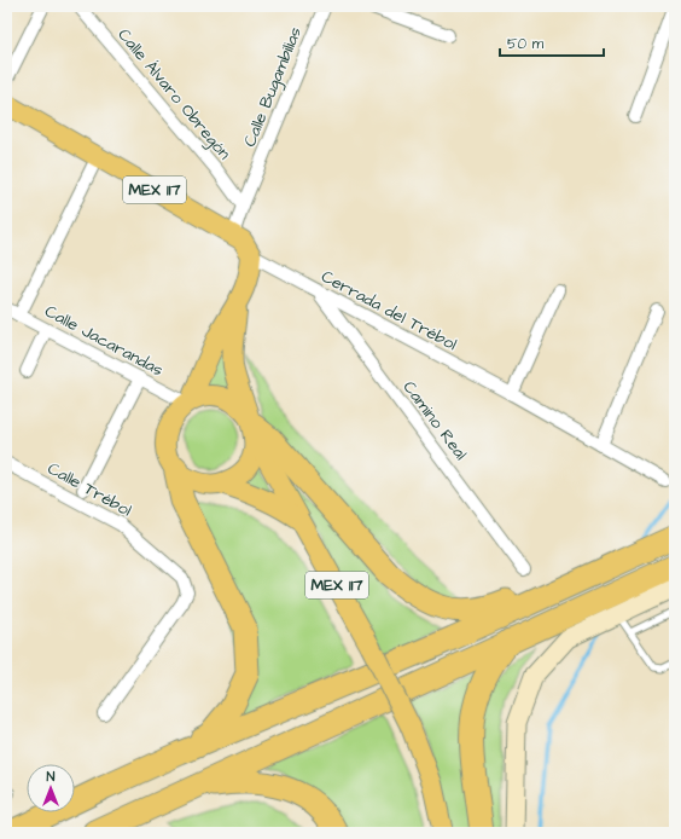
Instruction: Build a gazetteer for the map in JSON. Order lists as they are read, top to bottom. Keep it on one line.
{"streets":{"main road":["MEX 117"],"street":["Calle Bugambilias","Calle Álvaro Obregón","Cerrada del Trébol","Calle Jacarandas","Camino Real","Calle Trébol"]},"crossings":[["Calle Bugambilias","Calle Álvaro Obregón"],["Calle Bugambilias","MEX 117"],["MEX 117","Cerrada del Trébol"],["MEX 117","Calle Jacarandas"],["Cerrada del Trébol","Camino Real"]],"scale_bar":"50 m","north":"top"}
